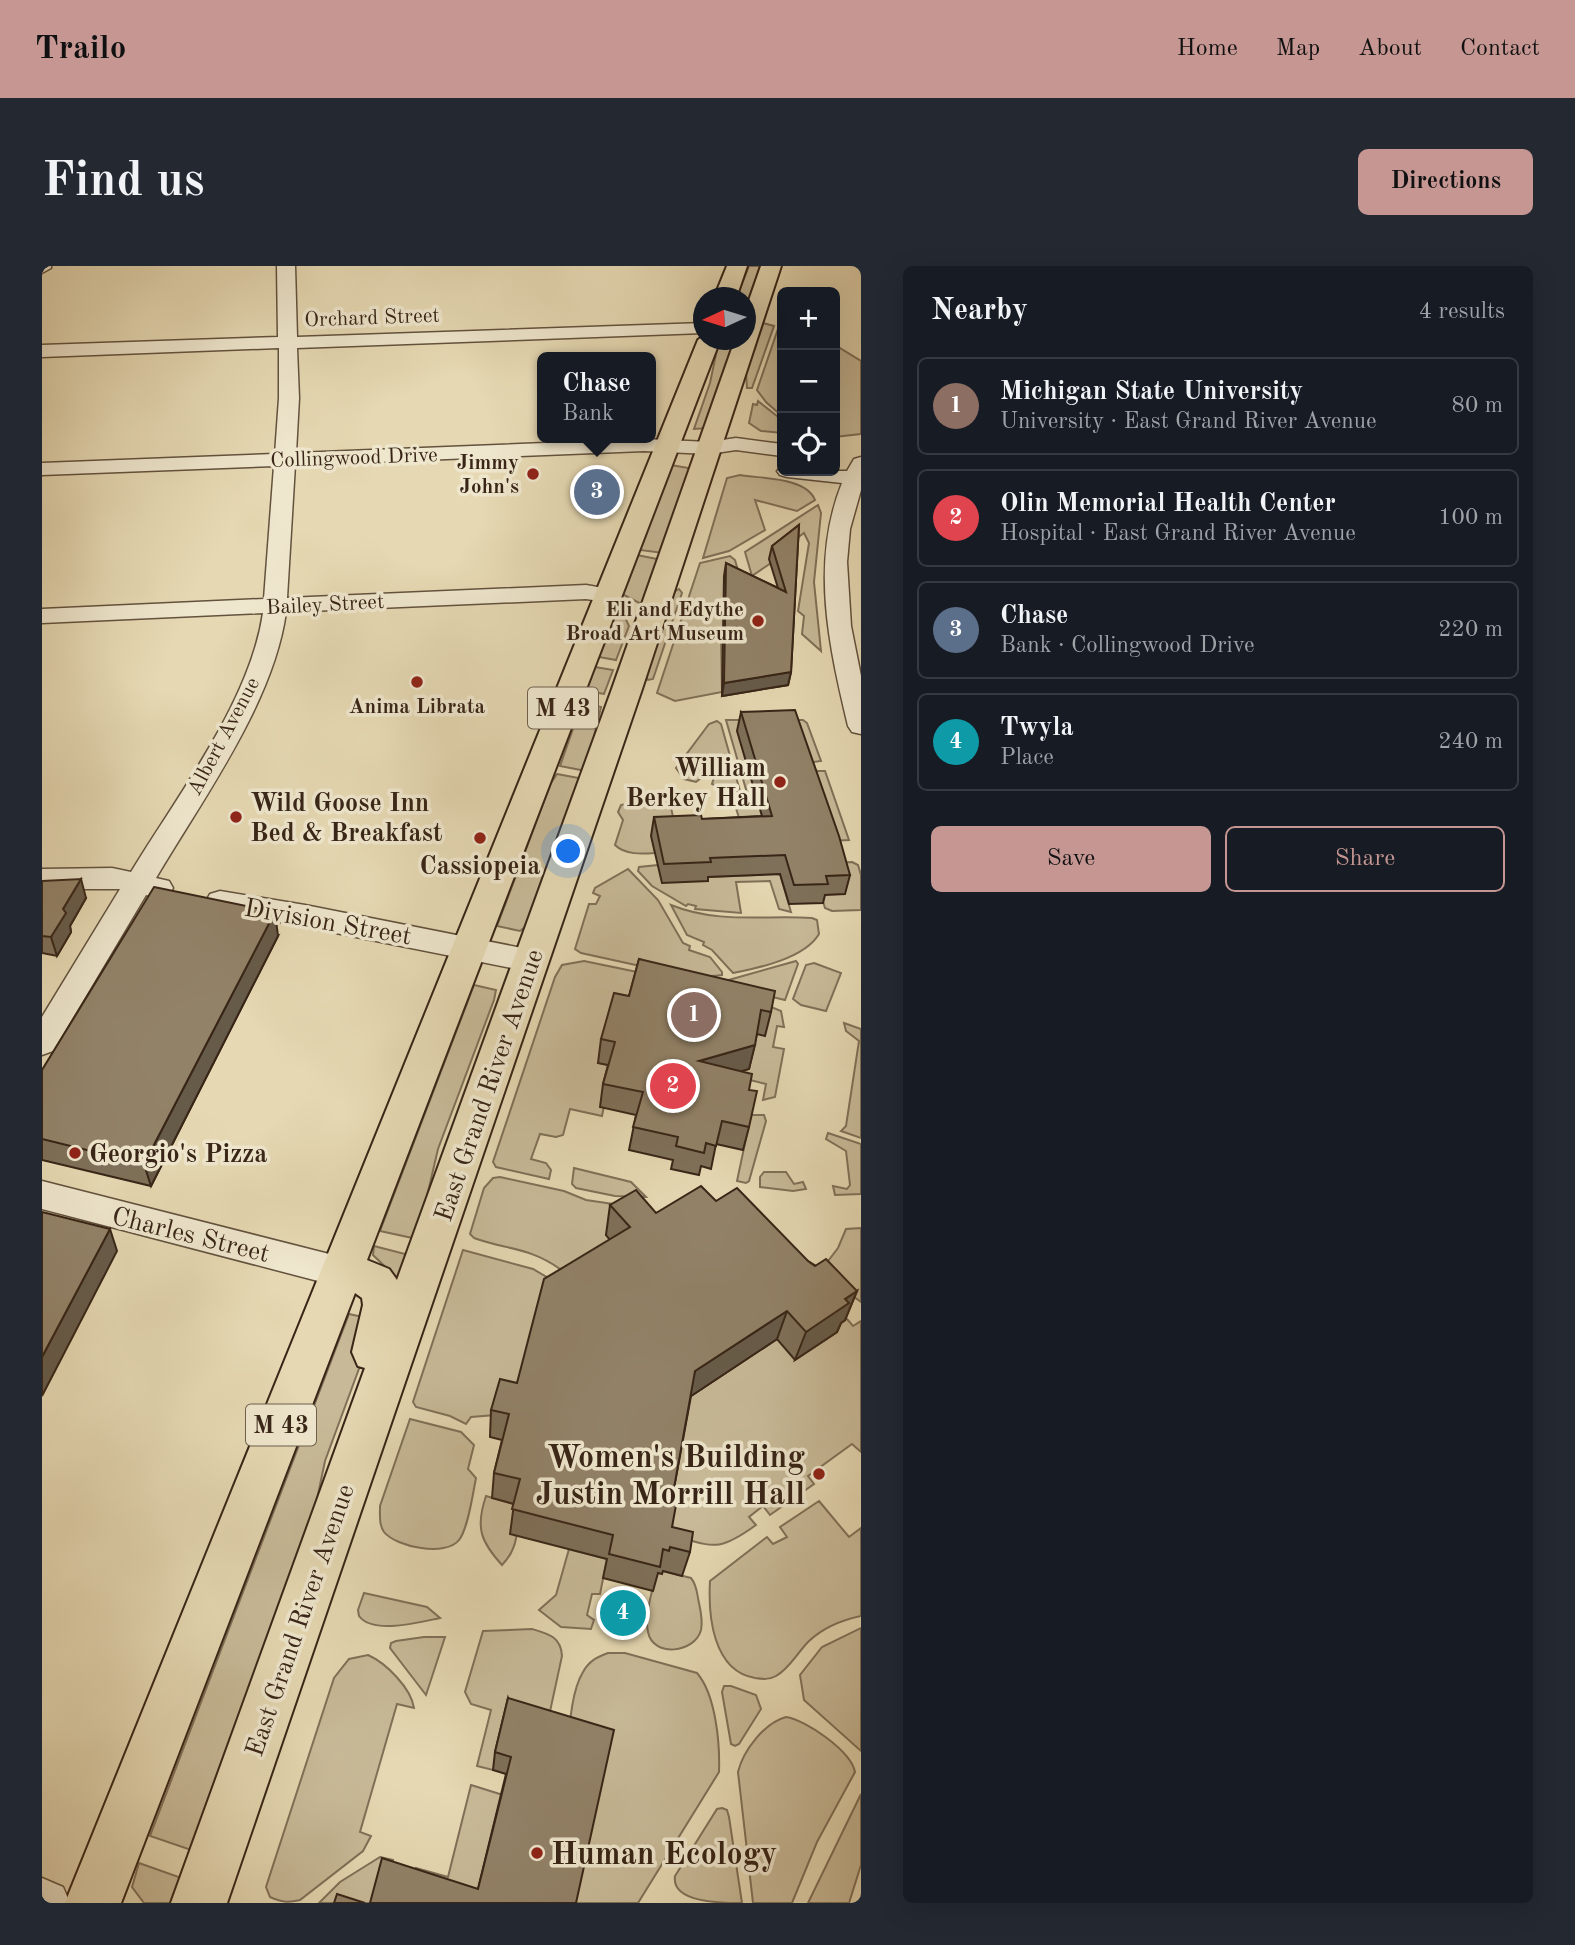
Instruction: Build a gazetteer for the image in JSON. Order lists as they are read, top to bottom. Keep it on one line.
{"streets":{"main road":["M 43","East Grand River Avenue"],"street":["Orchard Street","Collingwood Drive","Bailey Street","Albert Avenue","Division Street","Charles Street"]},"crossings":[["Orchard Street","Albert Avenue"],["Collingwood Drive","M 43"],["Collingwood Drive","Albert Avenue"],["Collingwood Drive","East Grand River Avenue"],["Bailey Street","M 43"],["Bailey Street","Albert Avenue"],["M 43","Division Street"],["M 43","Charles Street"],["Albert Avenue","Division Street"],["Division Street","East Grand River Avenue"]],"places":["Jimmy John's","Eli and Edythe Broad Art Museum","Anima Librata","William Berkey Hall","Wild Goose Inn Bed & Breakfast","Cassiopeia","Georgio's Pizza","Women's Building Justin Morrill Hall","Human Ecology"],"north":"left","page":{"header":"Trailo","nav":["Home","Map","About","Contact"],"buttons":["Directions",["Save","Share"]],"title":"Find us","heading":["Nearby","4 results"],"map_buttons":["+","−"],"popup":["Chase","Bank"],"list":[{"mark":"1","name":"Michigan State University","note":"University · East Grand River Avenue","value":"80 m"},{"mark":"2","name":"Olin Memorial Health Center","note":"Hospital · East Grand River Avenue","value":"100 m"},{"mark":"3","name":"Chase","note":"Bank · Collingwood Drive","value":"220 m"},{"mark":"4","name":"Twyla","note":"Place","value":"240 m"}],"pins":["3","1","2","4"]}}
